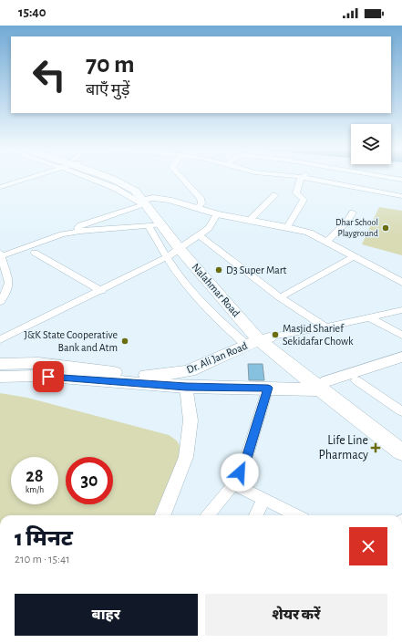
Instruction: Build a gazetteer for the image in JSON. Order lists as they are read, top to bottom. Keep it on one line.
{"streets":{"main road":["Nalahmar Road","Dr. Ali Jan Road"]},"crossings":[["Nalahmar Road","Dr. Ali Jan Road"]],"places":{"other":["Dhar School Playground","D3 Super Mart","Masjid Sharief Sekidafar Chowk","J&K State Cooperative Bank and Atm"],"health":["Life Line Pharmacy"]},"page":{"status":"15:40","turn":["70 m","बाएँ मुड़ें"],"speed":"28 km/h","limit":"30","heading":["1 मिनट","210 m · 15:41"],"buttons":["बाहर","शेयर करें"]}}
